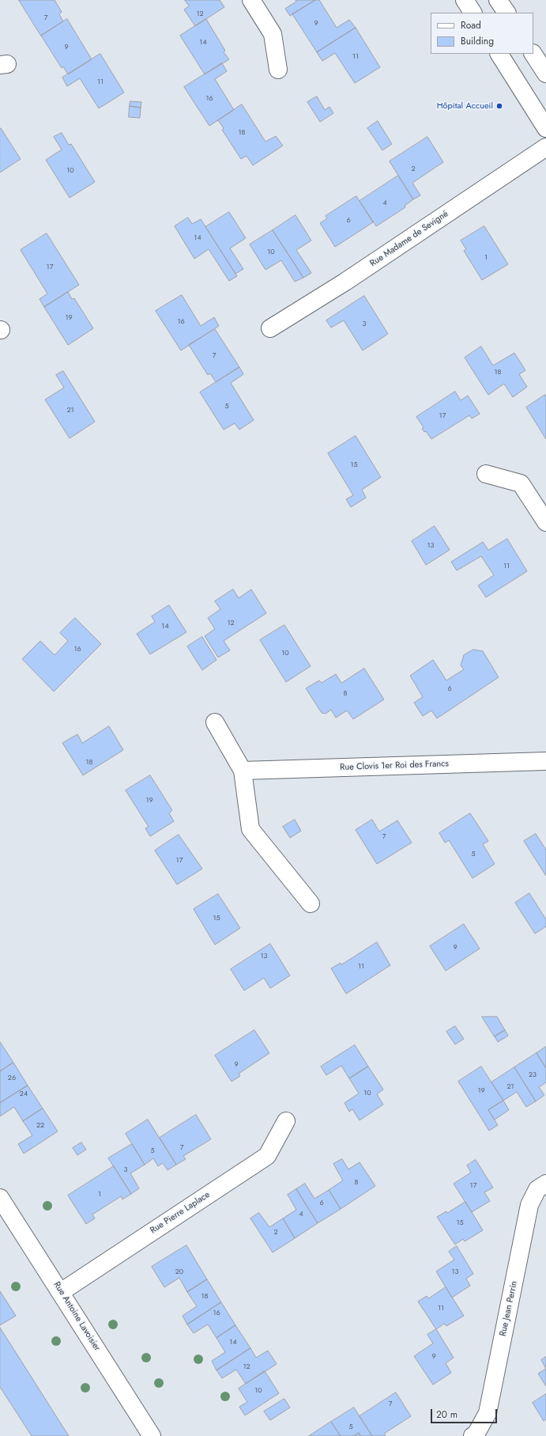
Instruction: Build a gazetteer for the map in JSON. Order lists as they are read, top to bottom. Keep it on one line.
{"streets":{"street":["Rue Madame de Sevigné","Rue Clovis 1er Roi des Francs","Rue Pierre Laplace","Rue Jean Perrin","Rue Antoine Lavoisier"]},"crossings":[["Rue Pierre Laplace","Rue Antoine Lavoisier"]],"places":["Hôpital Accueil"],"house_numbers":["12","7","9","14","9","11","11","16","18","2","10","4","6","14","10","1","17","19","16","3","7","18","5","21","17","15","13","11","12","14","16","10","6","8","18","19","7","5","17","15","9","13","11","9","23","26","21","19","10","24","22","7","5","3","8","17","1","6","4","15","2","20","13","18","11","16","14","9","12","10","7","5"],"legend":["Road","Building"],"scale_bar":"20 m"}
